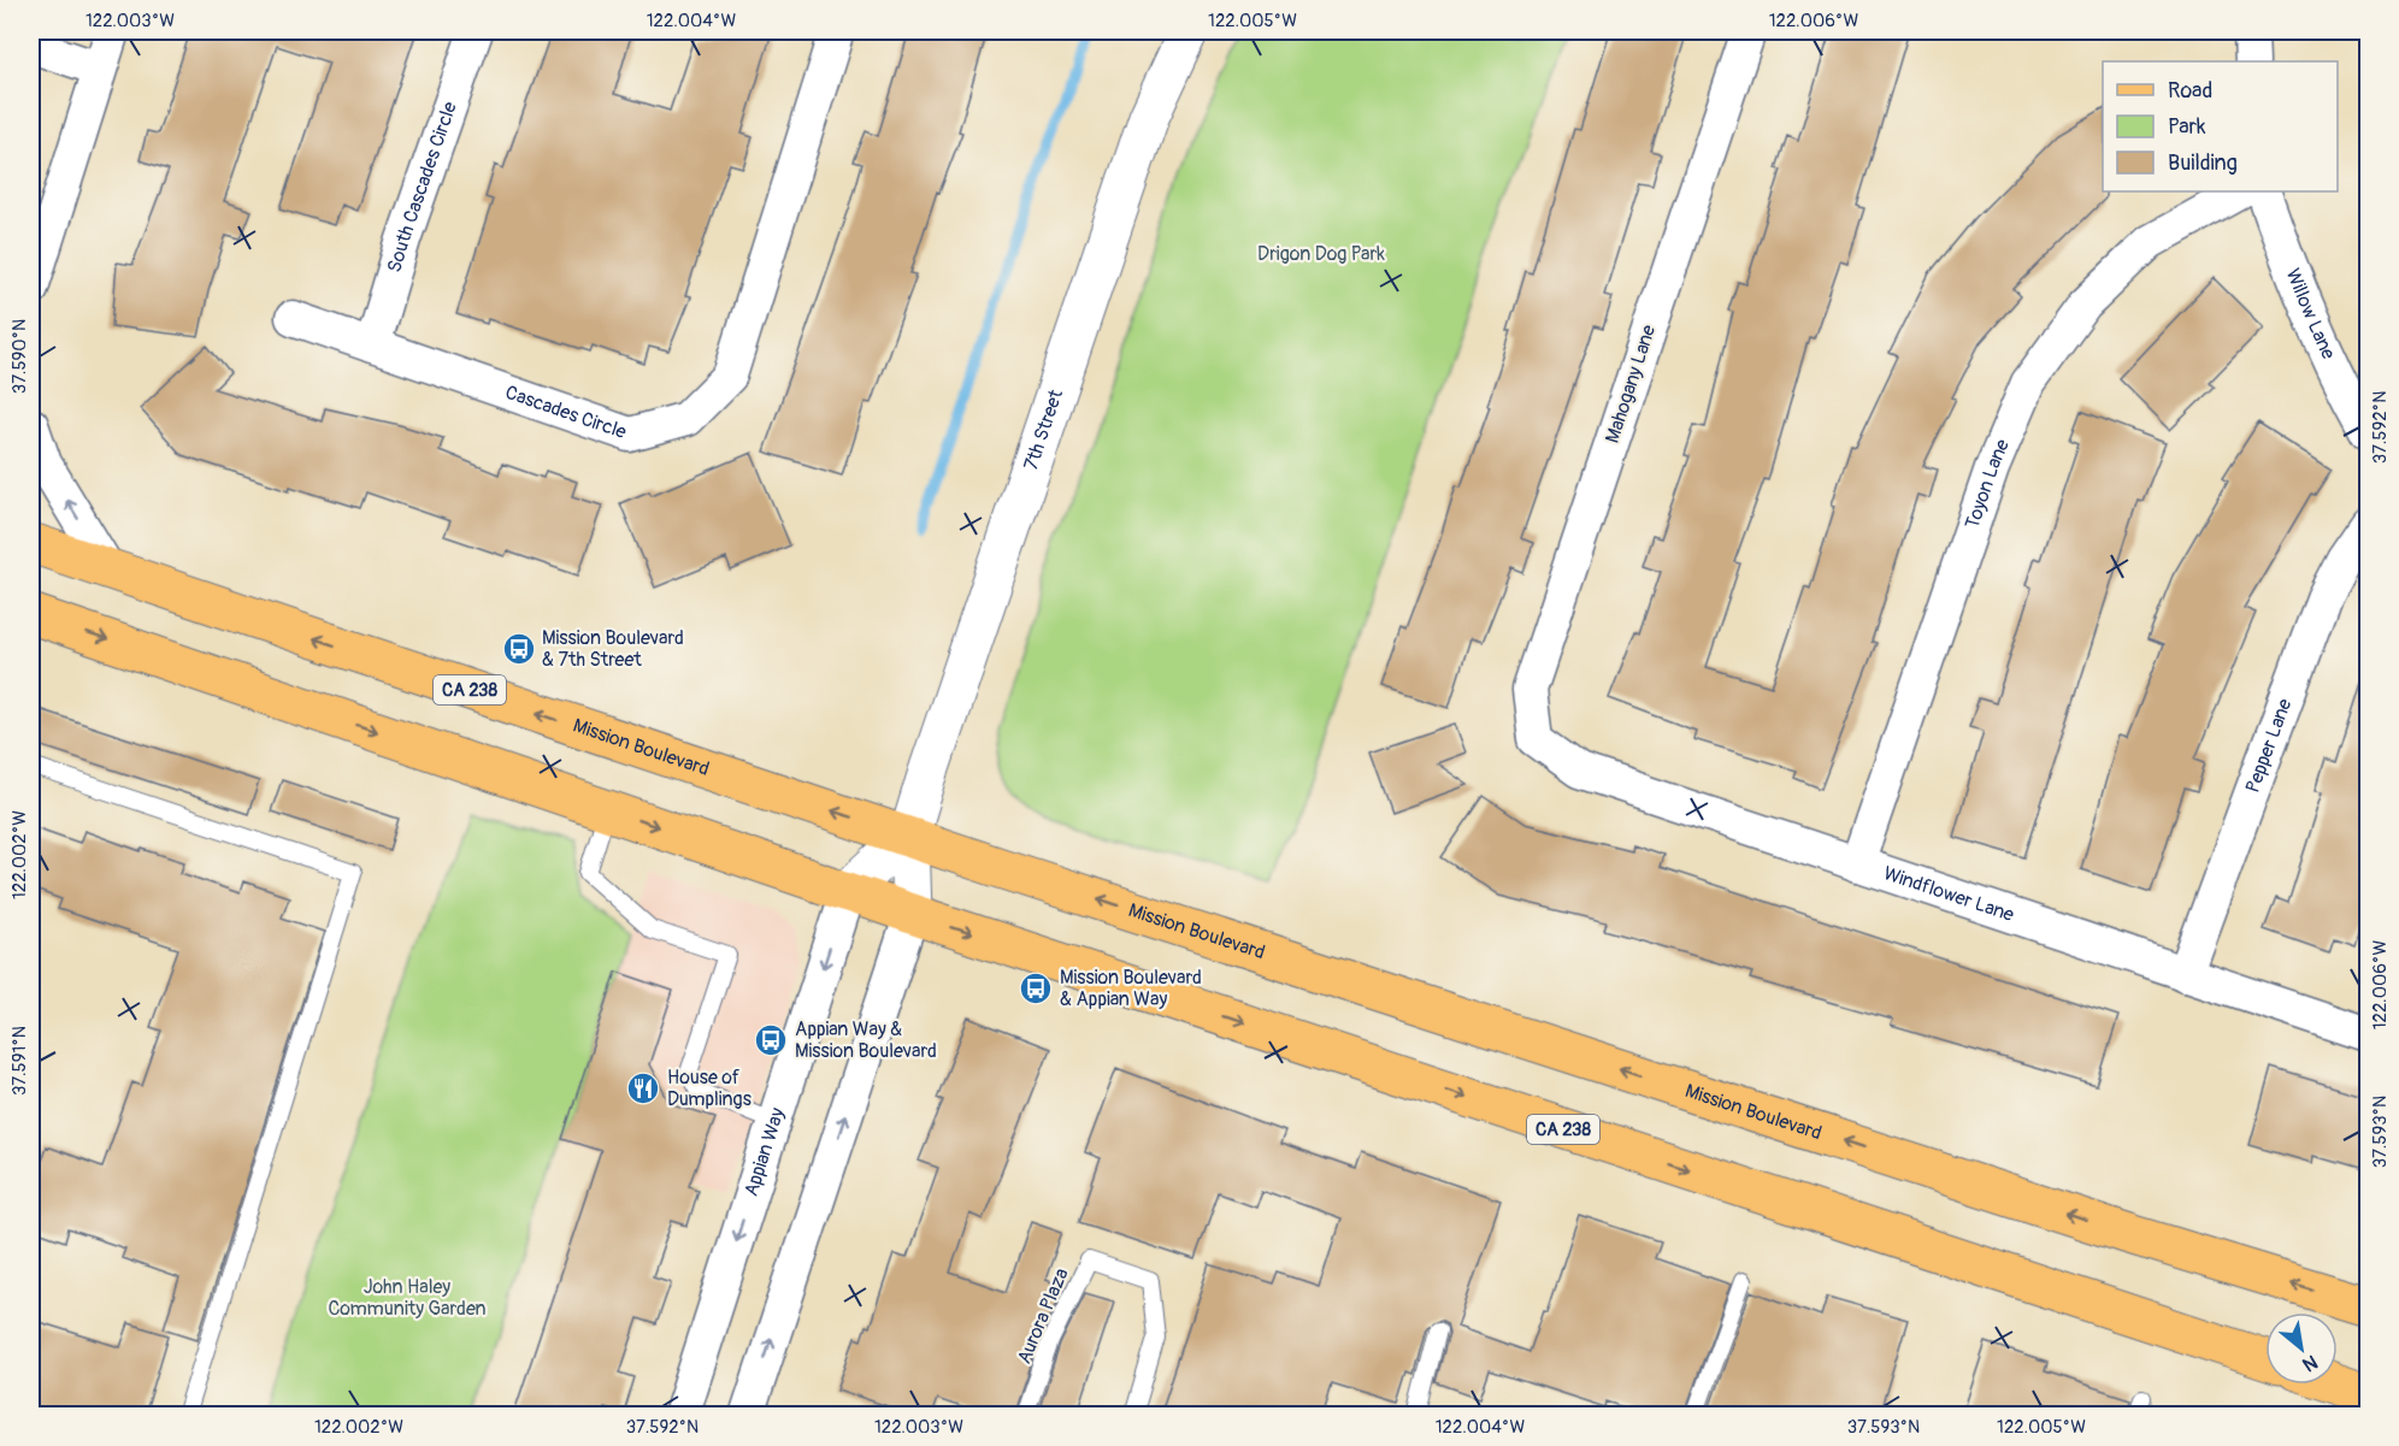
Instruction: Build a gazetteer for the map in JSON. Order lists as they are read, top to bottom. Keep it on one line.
{"streets":{"main road":["CA 238","Mission Boulevard"],"street":["South Cascades Circle","Willow Lane","Mahogany Lane","Cascades Circle","7th Street","Toyon Lane","Pepper Lane","Windflower Lane","Appian Way"],"lane":["Aurora Plaza"]},"crossings":[["South Cascades Circle","Cascades Circle"],["Mahogany Lane","Windflower Lane"],["7th Street","CA 238"],["7th Street","Mission Boulevard"],["7th Street","Appian Way"],["Toyon Lane","Windflower Lane"],["CA 238","Appian Way"],["Pepper Lane","Windflower Lane"]],"parks":["Drigon Dog Park","John Haley Community Garden"],"places":{"bus stop":["Mission Boulevard & 7th Street","Mission Boulevard & Appian Way","Appian Way & Mission Boulevard"],"restaurant":["House of Dumplings"]},"legend":["Road","Park","Building"],"north":"bottom right","coordinates":["122.003°W","122.004°W","122.005°W","122.006°W","37.590°N","37.592°N","122.002°W","37.591°N","37.593°N"]}
